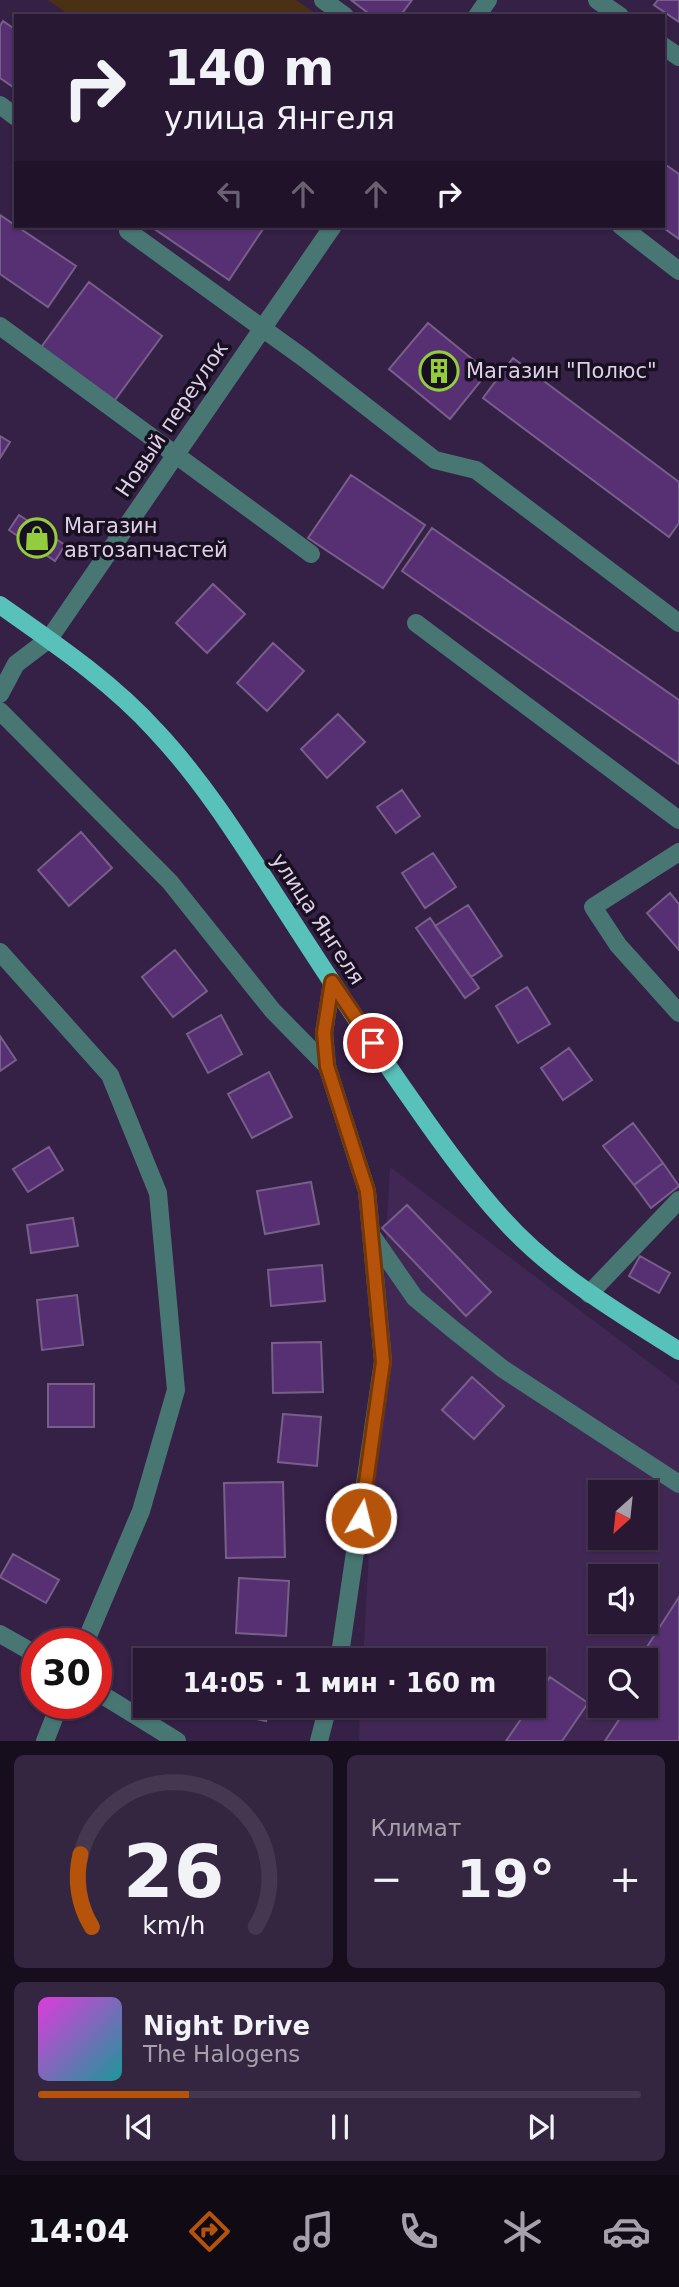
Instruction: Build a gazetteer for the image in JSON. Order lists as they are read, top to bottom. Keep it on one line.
{"streets":{"main road":["улица Янгеля"],"street":["Новый переулок"]},"crossings":[["Новый переулок","улица Янгеля"]],"places":{"building":["Магазин \"Полюс\""],"shop":["Магазин автозапчастей"]},"north":"bottom left","page":{"turn":["140 m","улица Янгеля"],"limit":"30","trip":"14:05 · 1 мин · 160 m","tile":"Климат","heat":["−","19°","+"],"song":["Night Drive","The Halogens"],"tabs":"14:04","gauge":["26","km/h"]}}
